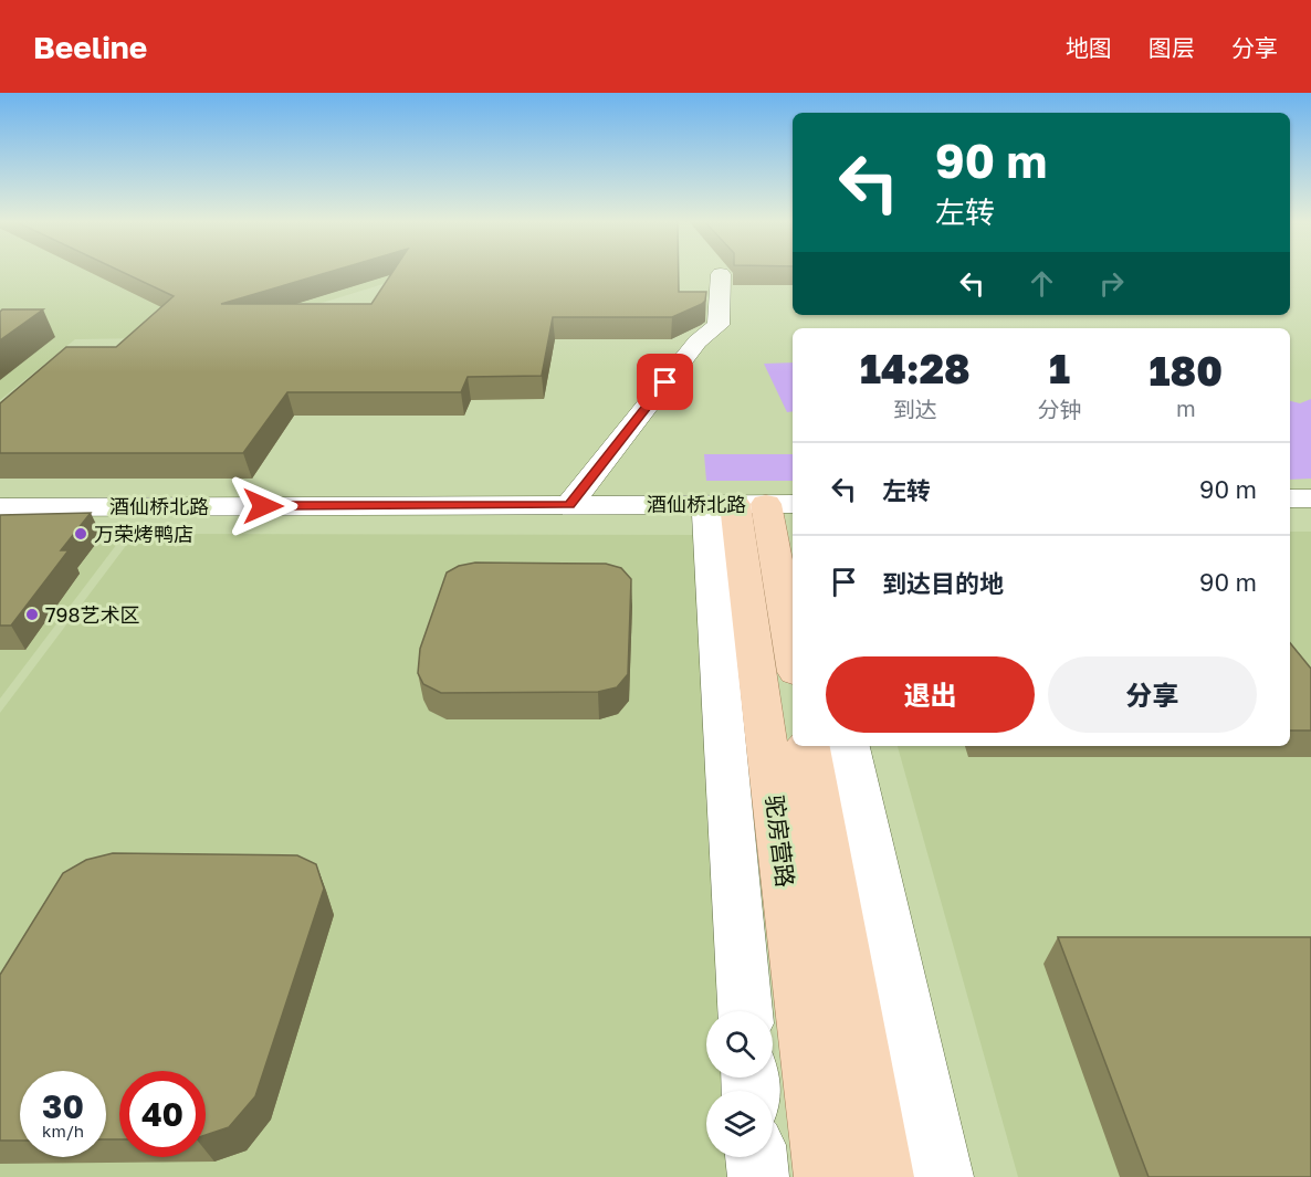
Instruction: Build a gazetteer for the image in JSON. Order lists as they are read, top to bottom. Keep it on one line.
{"streets":{"main road":["驼房营路"],"street":["酒仙桥北路"]},"crossings":[["酒仙桥北路","驼房营路"]],"places":["万荣烤鸭店","798艺术区"],"page":{"header":"Beeline","nav":["地图","图层","分享"],"turn":["90 m","左转"],"eta":["14:28","到达","1","分钟","180","m"],"list":[{"name":"左转","value":"90 m"},{"name":"到达目的地","value":"90 m"}],"buttons":["退出","分享"],"speed":"30 km/h","limit":"40"}}
